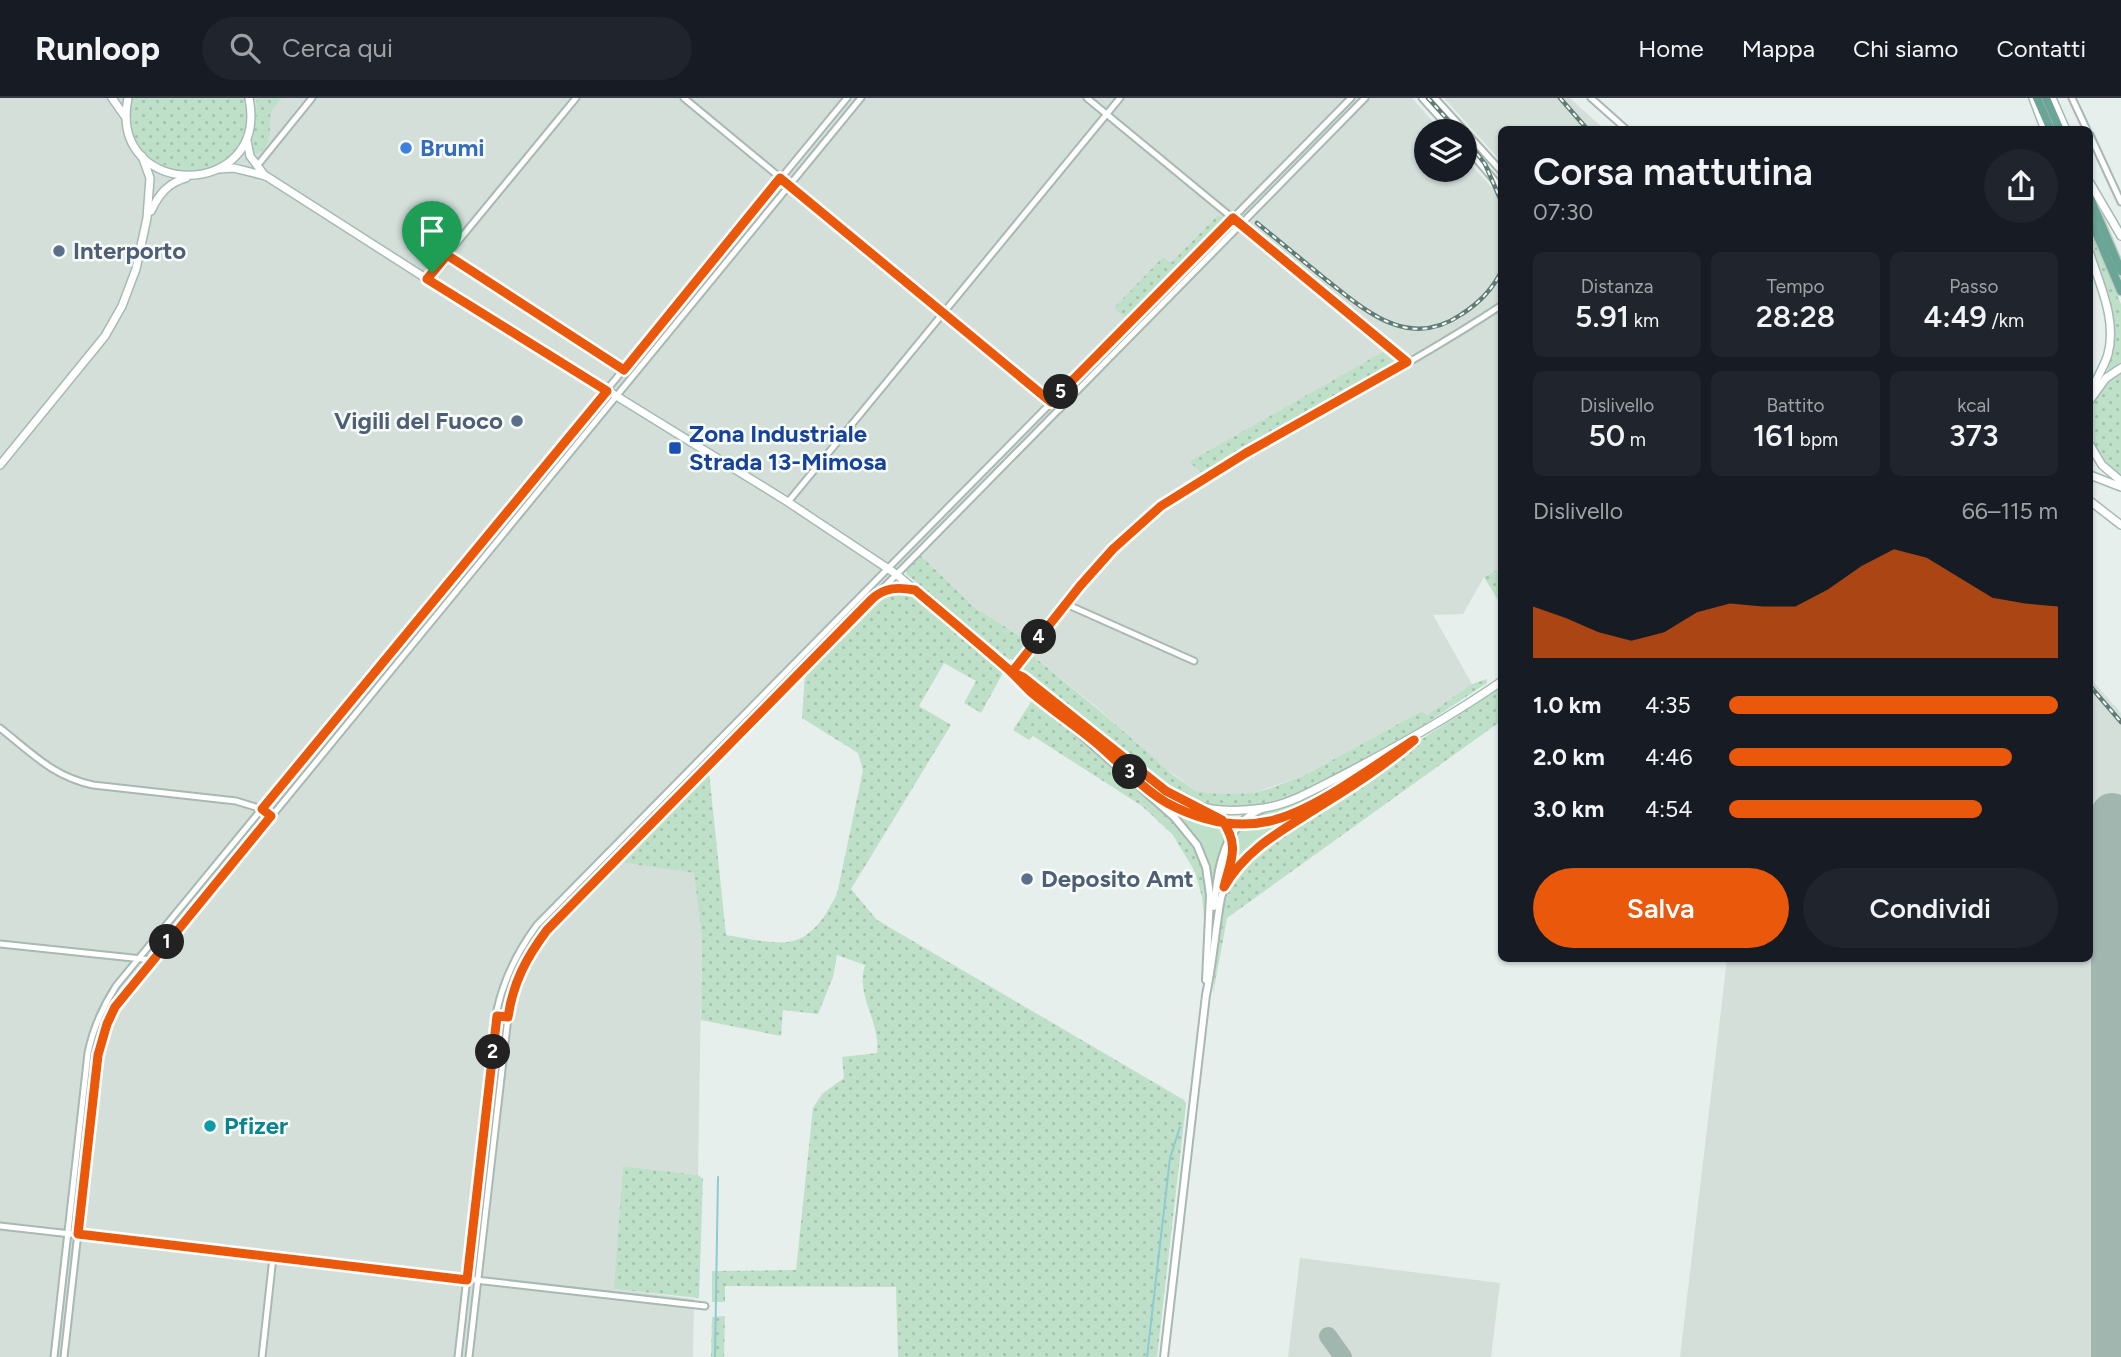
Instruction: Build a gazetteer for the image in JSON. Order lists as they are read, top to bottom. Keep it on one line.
{"places":{"other":["Brumi","Interporto","Vigili del Fuoco","Deposito Amt","Pfizer"],"transit":["Zona Industriale Strada 13-Mimosa"]},"page":{"header":"Runloop","search":"Cerca qui","nav":["Home","Mappa","Chi siamo","Contatti"],"heading":["Corsa mattutina","07:30"],"stats":[["Distanza","5.91 km"],["Tempo","28:28"],["Passo","4:49 /km"],["Dislivello","50 m"],["Battito","161 bpm"],["kcal","373"]],"pins":["5","4","3","1","2"],"chart":["Dislivello","66–115 m"],"list":[{"name":"1.0 km","note":"4:35"},{"name":"2.0 km","note":"4:46"},{"name":"3.0 km","note":"4:54"}],"buttons":["Salva","Condividi"]}}
